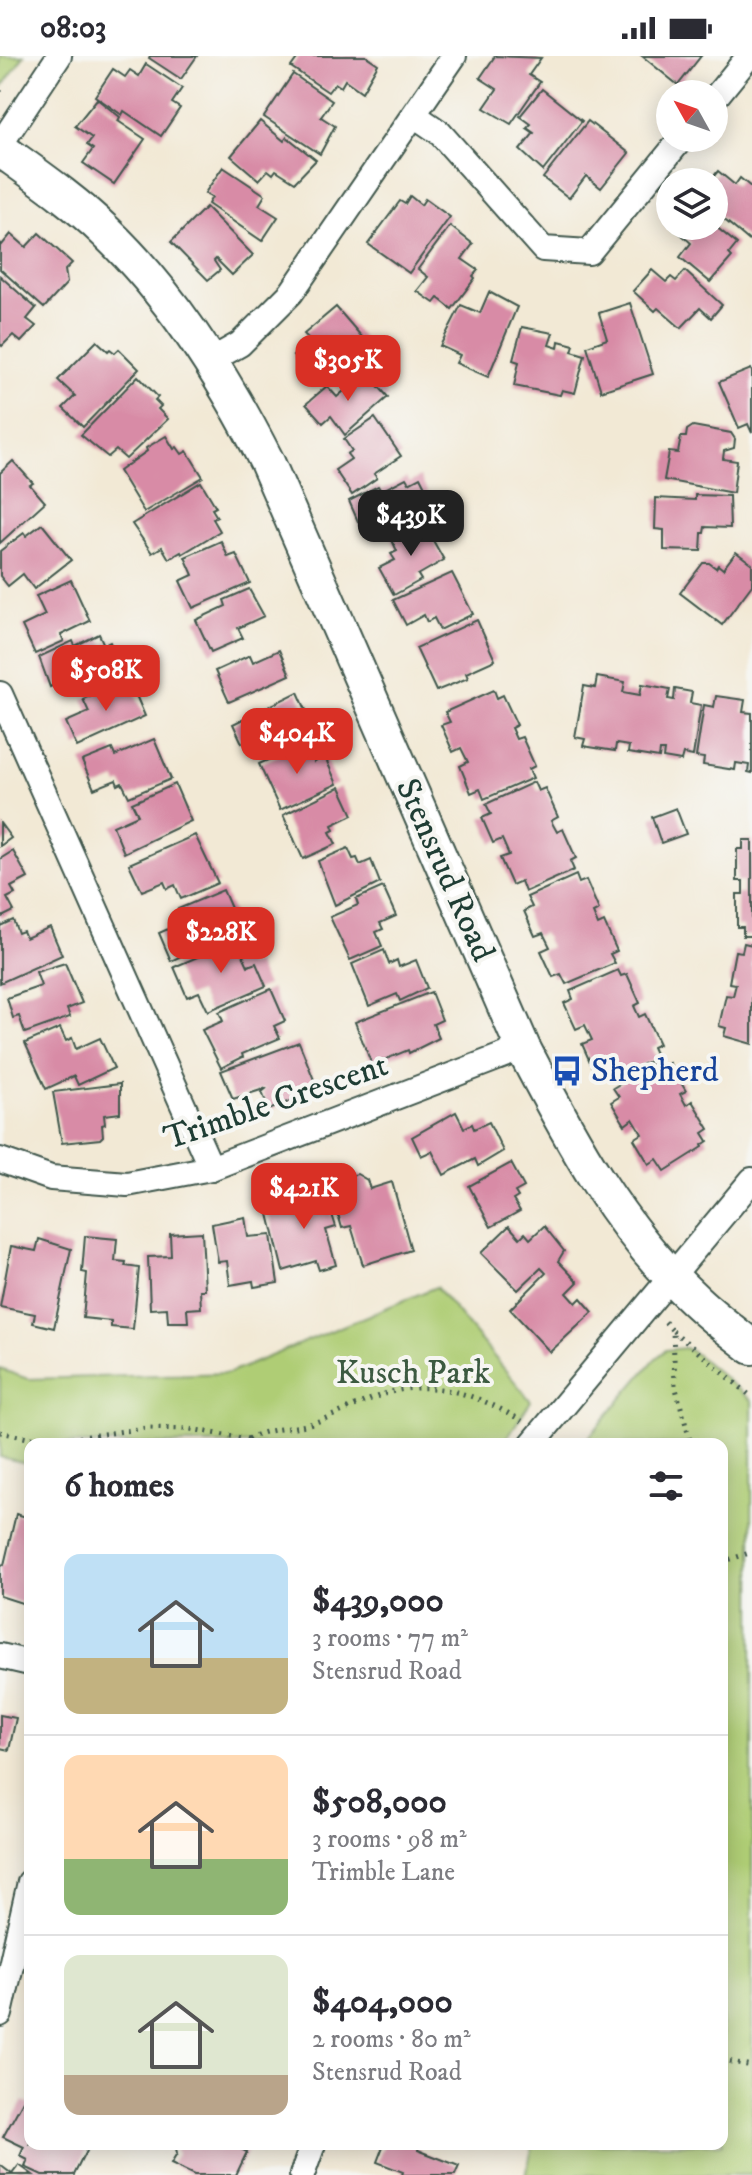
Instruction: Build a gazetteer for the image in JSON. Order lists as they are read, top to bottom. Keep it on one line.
{"streets":{"street":["Stensrud Road","Trimble Crescent"]},"crossings":[["Stensrud Road","Trimble Crescent"]],"parks":["Kusch Park"],"places":{"bus stop":["Shepherd"]},"north":"top left","page":{"status":"08:03","price":["$305K","$439K","$508K","$404K","$228K","$421K"],"heading":"6 homes","list":[{"name":"$439,000","note":"3 rooms · 77 m² · Stensrud Road"},{"name":"$508,000","note":"3 rooms · 98 m² · Trimble Lane"},{"name":"$404,000","note":"2 rooms · 80 m² · Stensrud Road"}]}}
